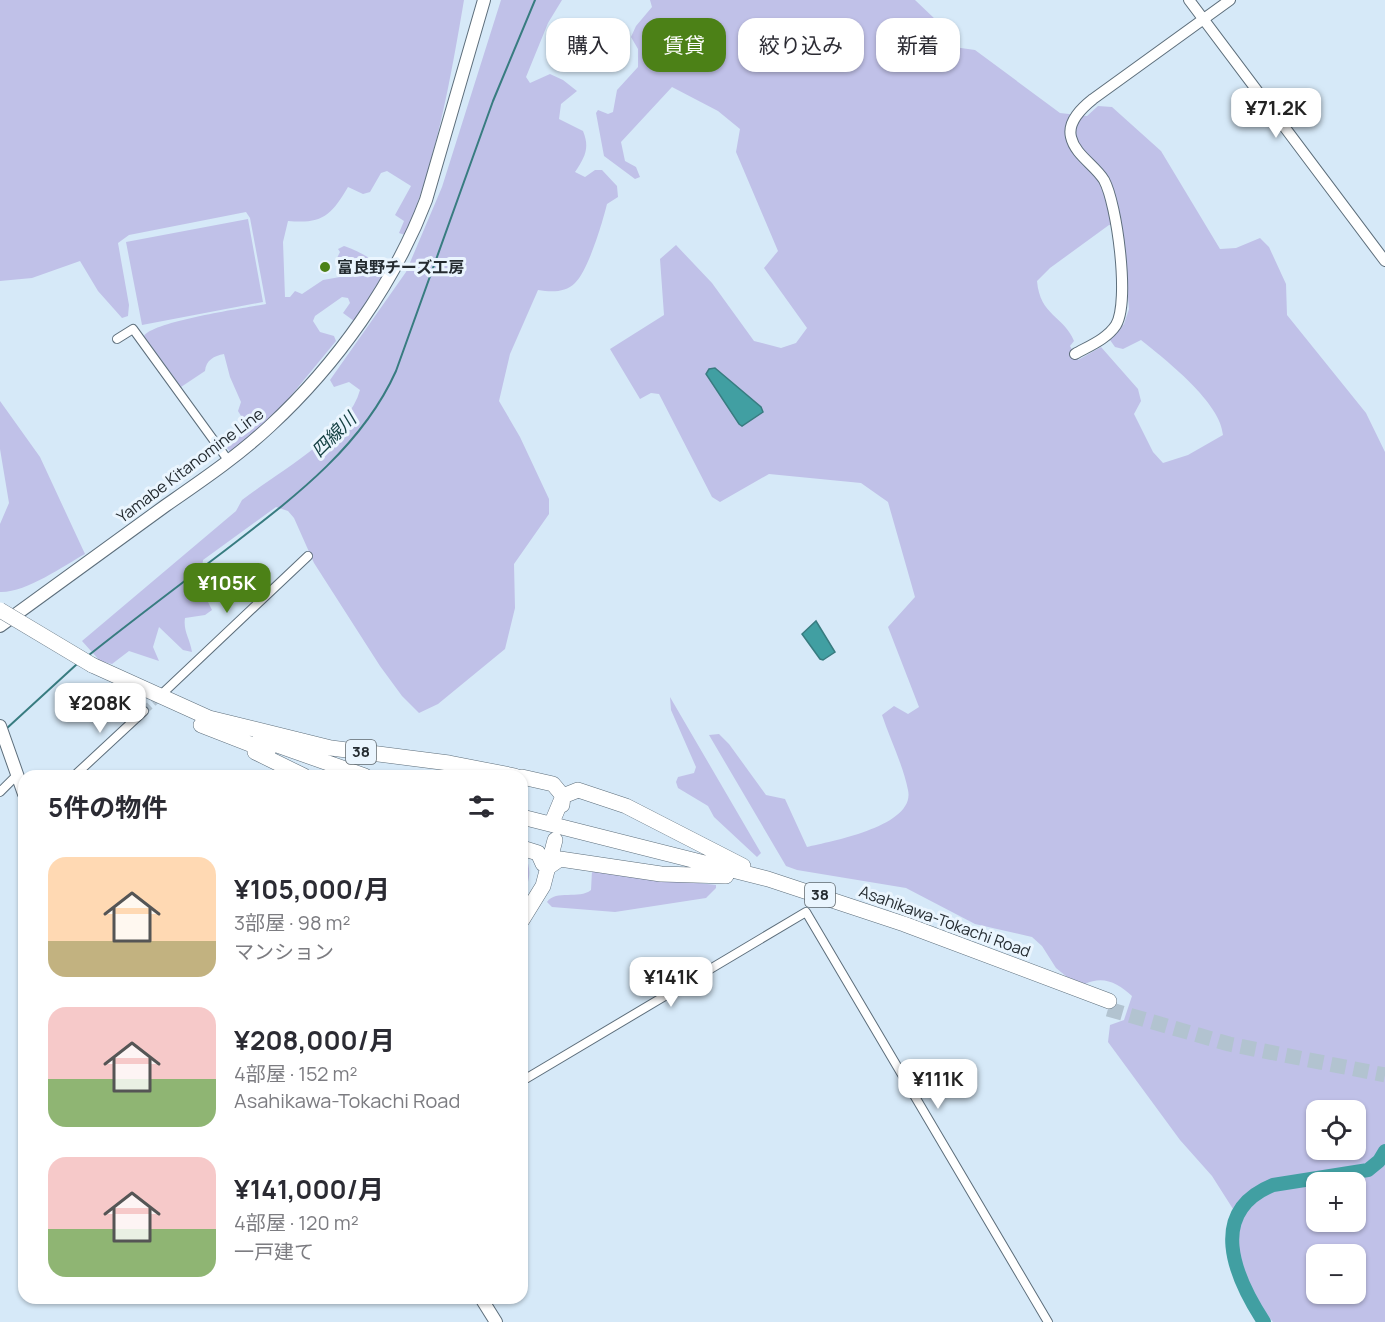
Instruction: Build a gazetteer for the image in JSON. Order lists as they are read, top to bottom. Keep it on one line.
{"streets":{"highway":["38","Asahikawa-Tokachi Road"],"main road":["Yamabe Kitanomine Line"]},"crossings":[["38","Asahikawa-Tokachi Road"]],"water":["四線川"],"places":["富良野チーズ工房"],"page":{"chip":["購入","賃貸","絞り込み","新着"],"price":["¥71.2K","¥105K","¥208K","¥141K","¥111K"],"heading":"5件の物件","list":[{"name":"¥105,000/月","note":"3部屋 · 98 m² · マンション"},{"name":"¥208,000/月","note":"4部屋 · 152 m² · Asahikawa-Tokachi Road"},{"name":"¥141,000/月","note":"4部屋 · 120 m² · 一戸建て"}],"map_buttons":["+","−"]}}
